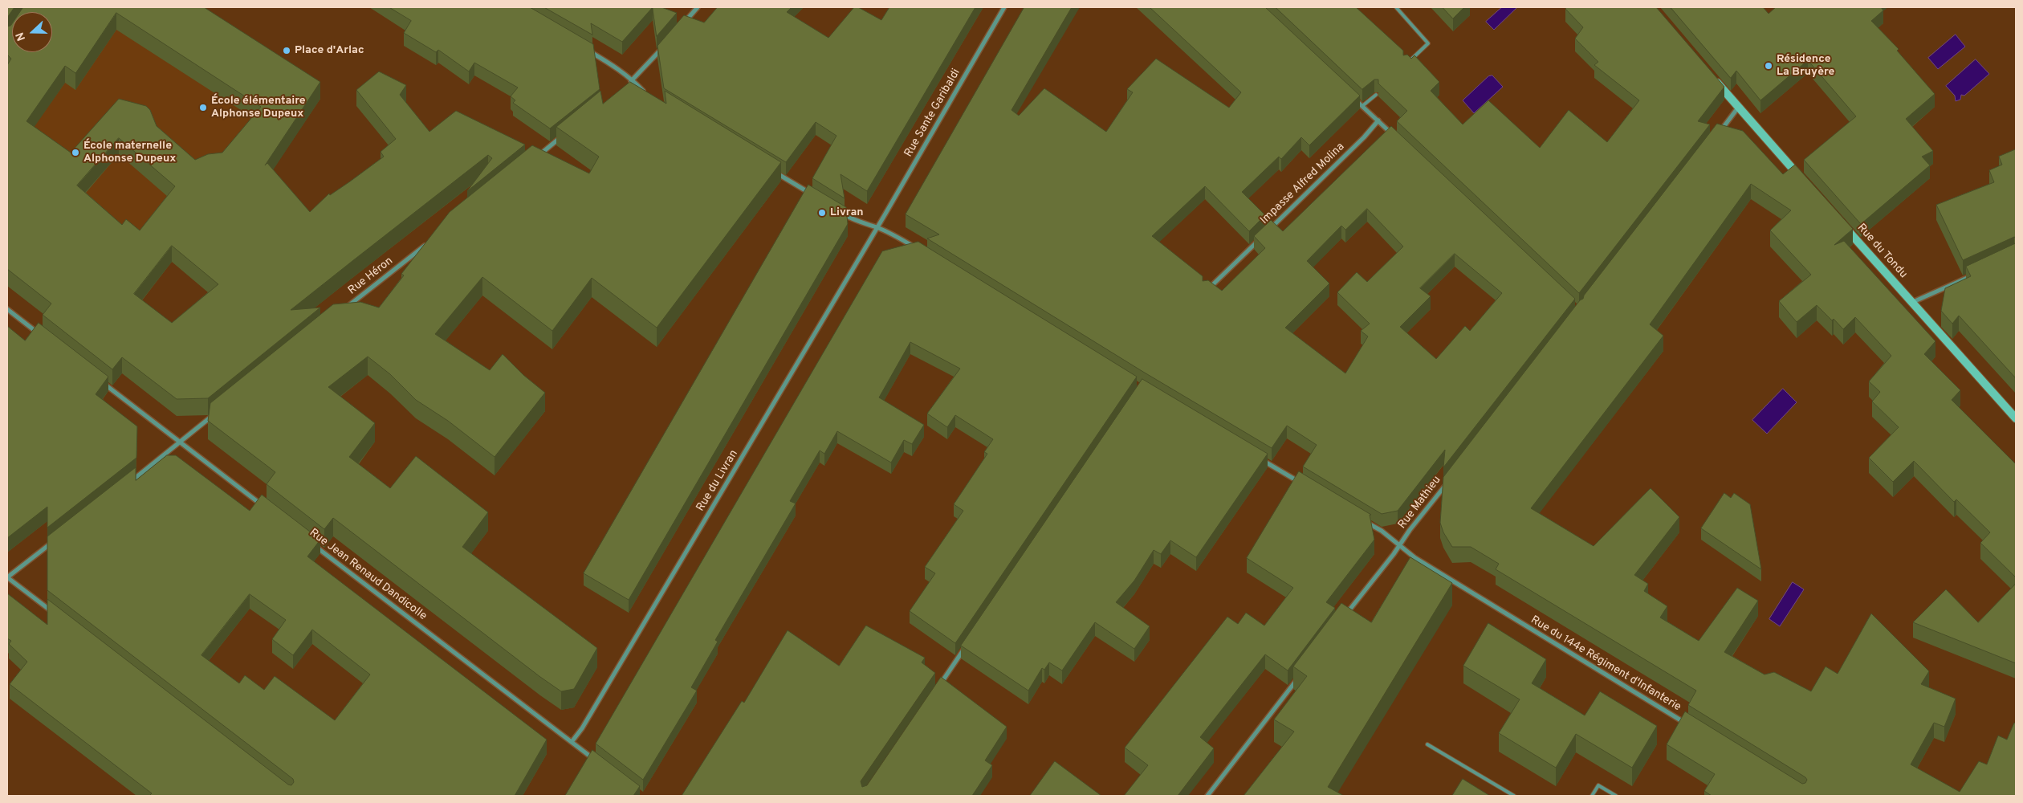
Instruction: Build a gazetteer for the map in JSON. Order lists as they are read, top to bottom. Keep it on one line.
{"streets":{"street":["Rue Sante Garibaldi","Impasse Alfred Molina","Rue du Tondu","Rue Héron","Rue du Livran","Rue Mathieu","Rue Jean Renaud Dandicolle","Rue du 144e Régiment d'Infanterie"]},"crossings":[["Rue Sante Garibaldi","Rue du Livran"],["Rue du Livran","Rue Jean Renaud Dandicolle"],["Rue Mathieu","Rue du 144e Régiment d'Infanterie"]],"places":["Place d'Arlac","Résidence La Bruyère","École élémentaire Alphonse Dupeux","École maternelle Alphonse Dupeux","Livran"],"north":"left"}
